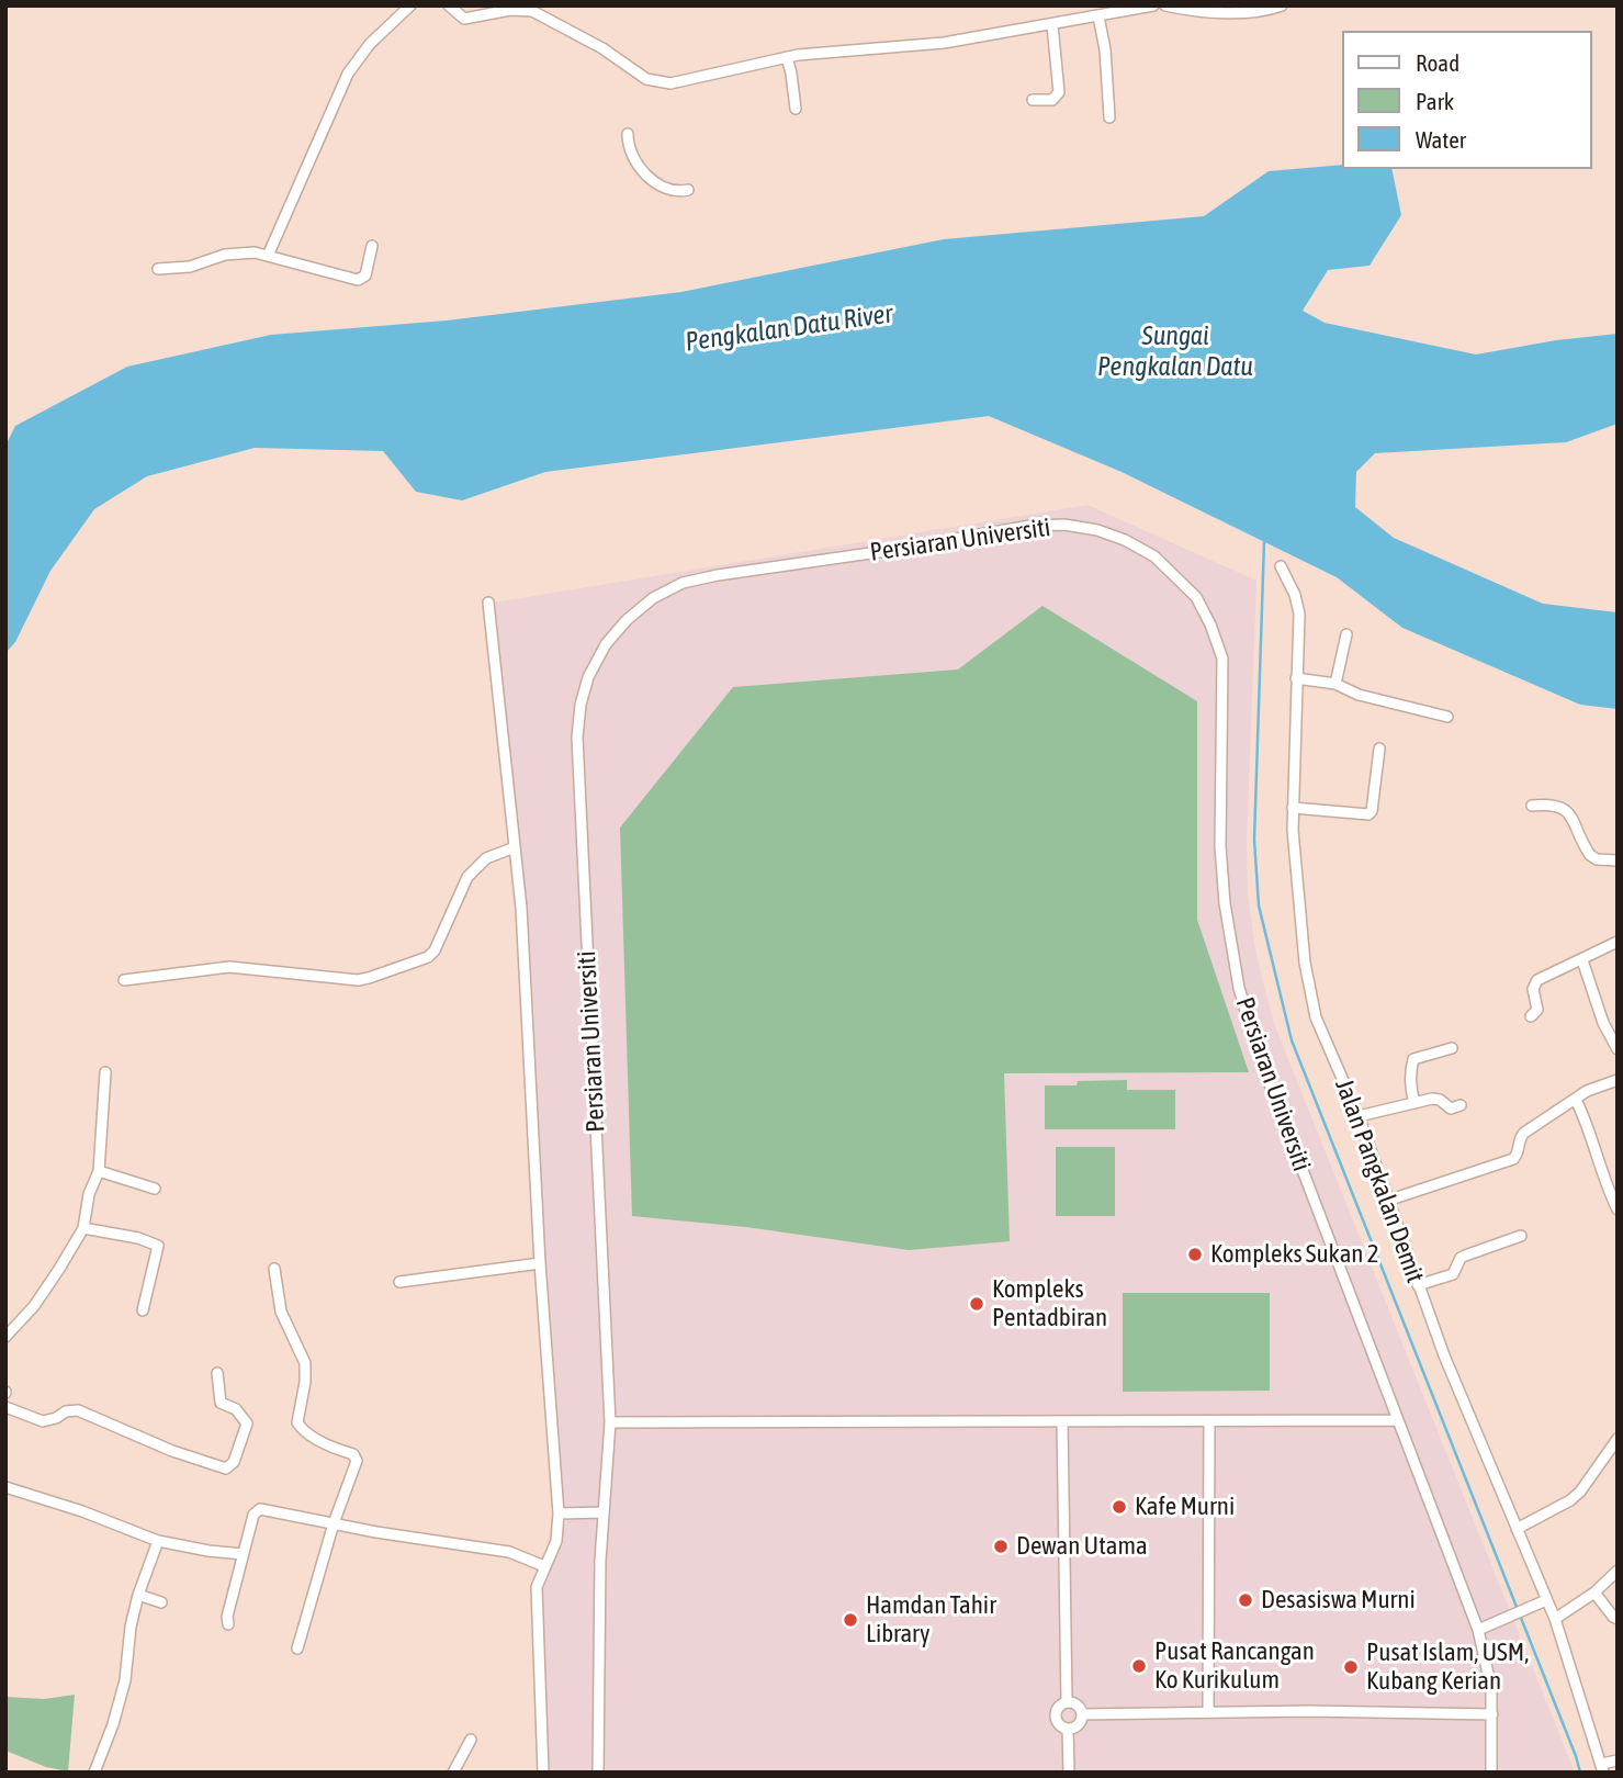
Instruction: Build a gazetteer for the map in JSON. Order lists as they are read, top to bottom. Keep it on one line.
{"streets":{"street":["Persiaran Universiti","Jalan Pangkalan Demit"]},"water":["Pengkalan Datu River","Sungai Pengkalan Datu"],"places":["Kompleks Sukan 2","Kompleks Pentadbiran","Kafe Murni","Dewan Utama","Desasiswa Murni","Hamdan Tahir Library","Pusat Rancangan Ko Kurikulum","Pusat Islam, USM, Kubang Kerian"],"legend":["Road","Park","Water"]}
